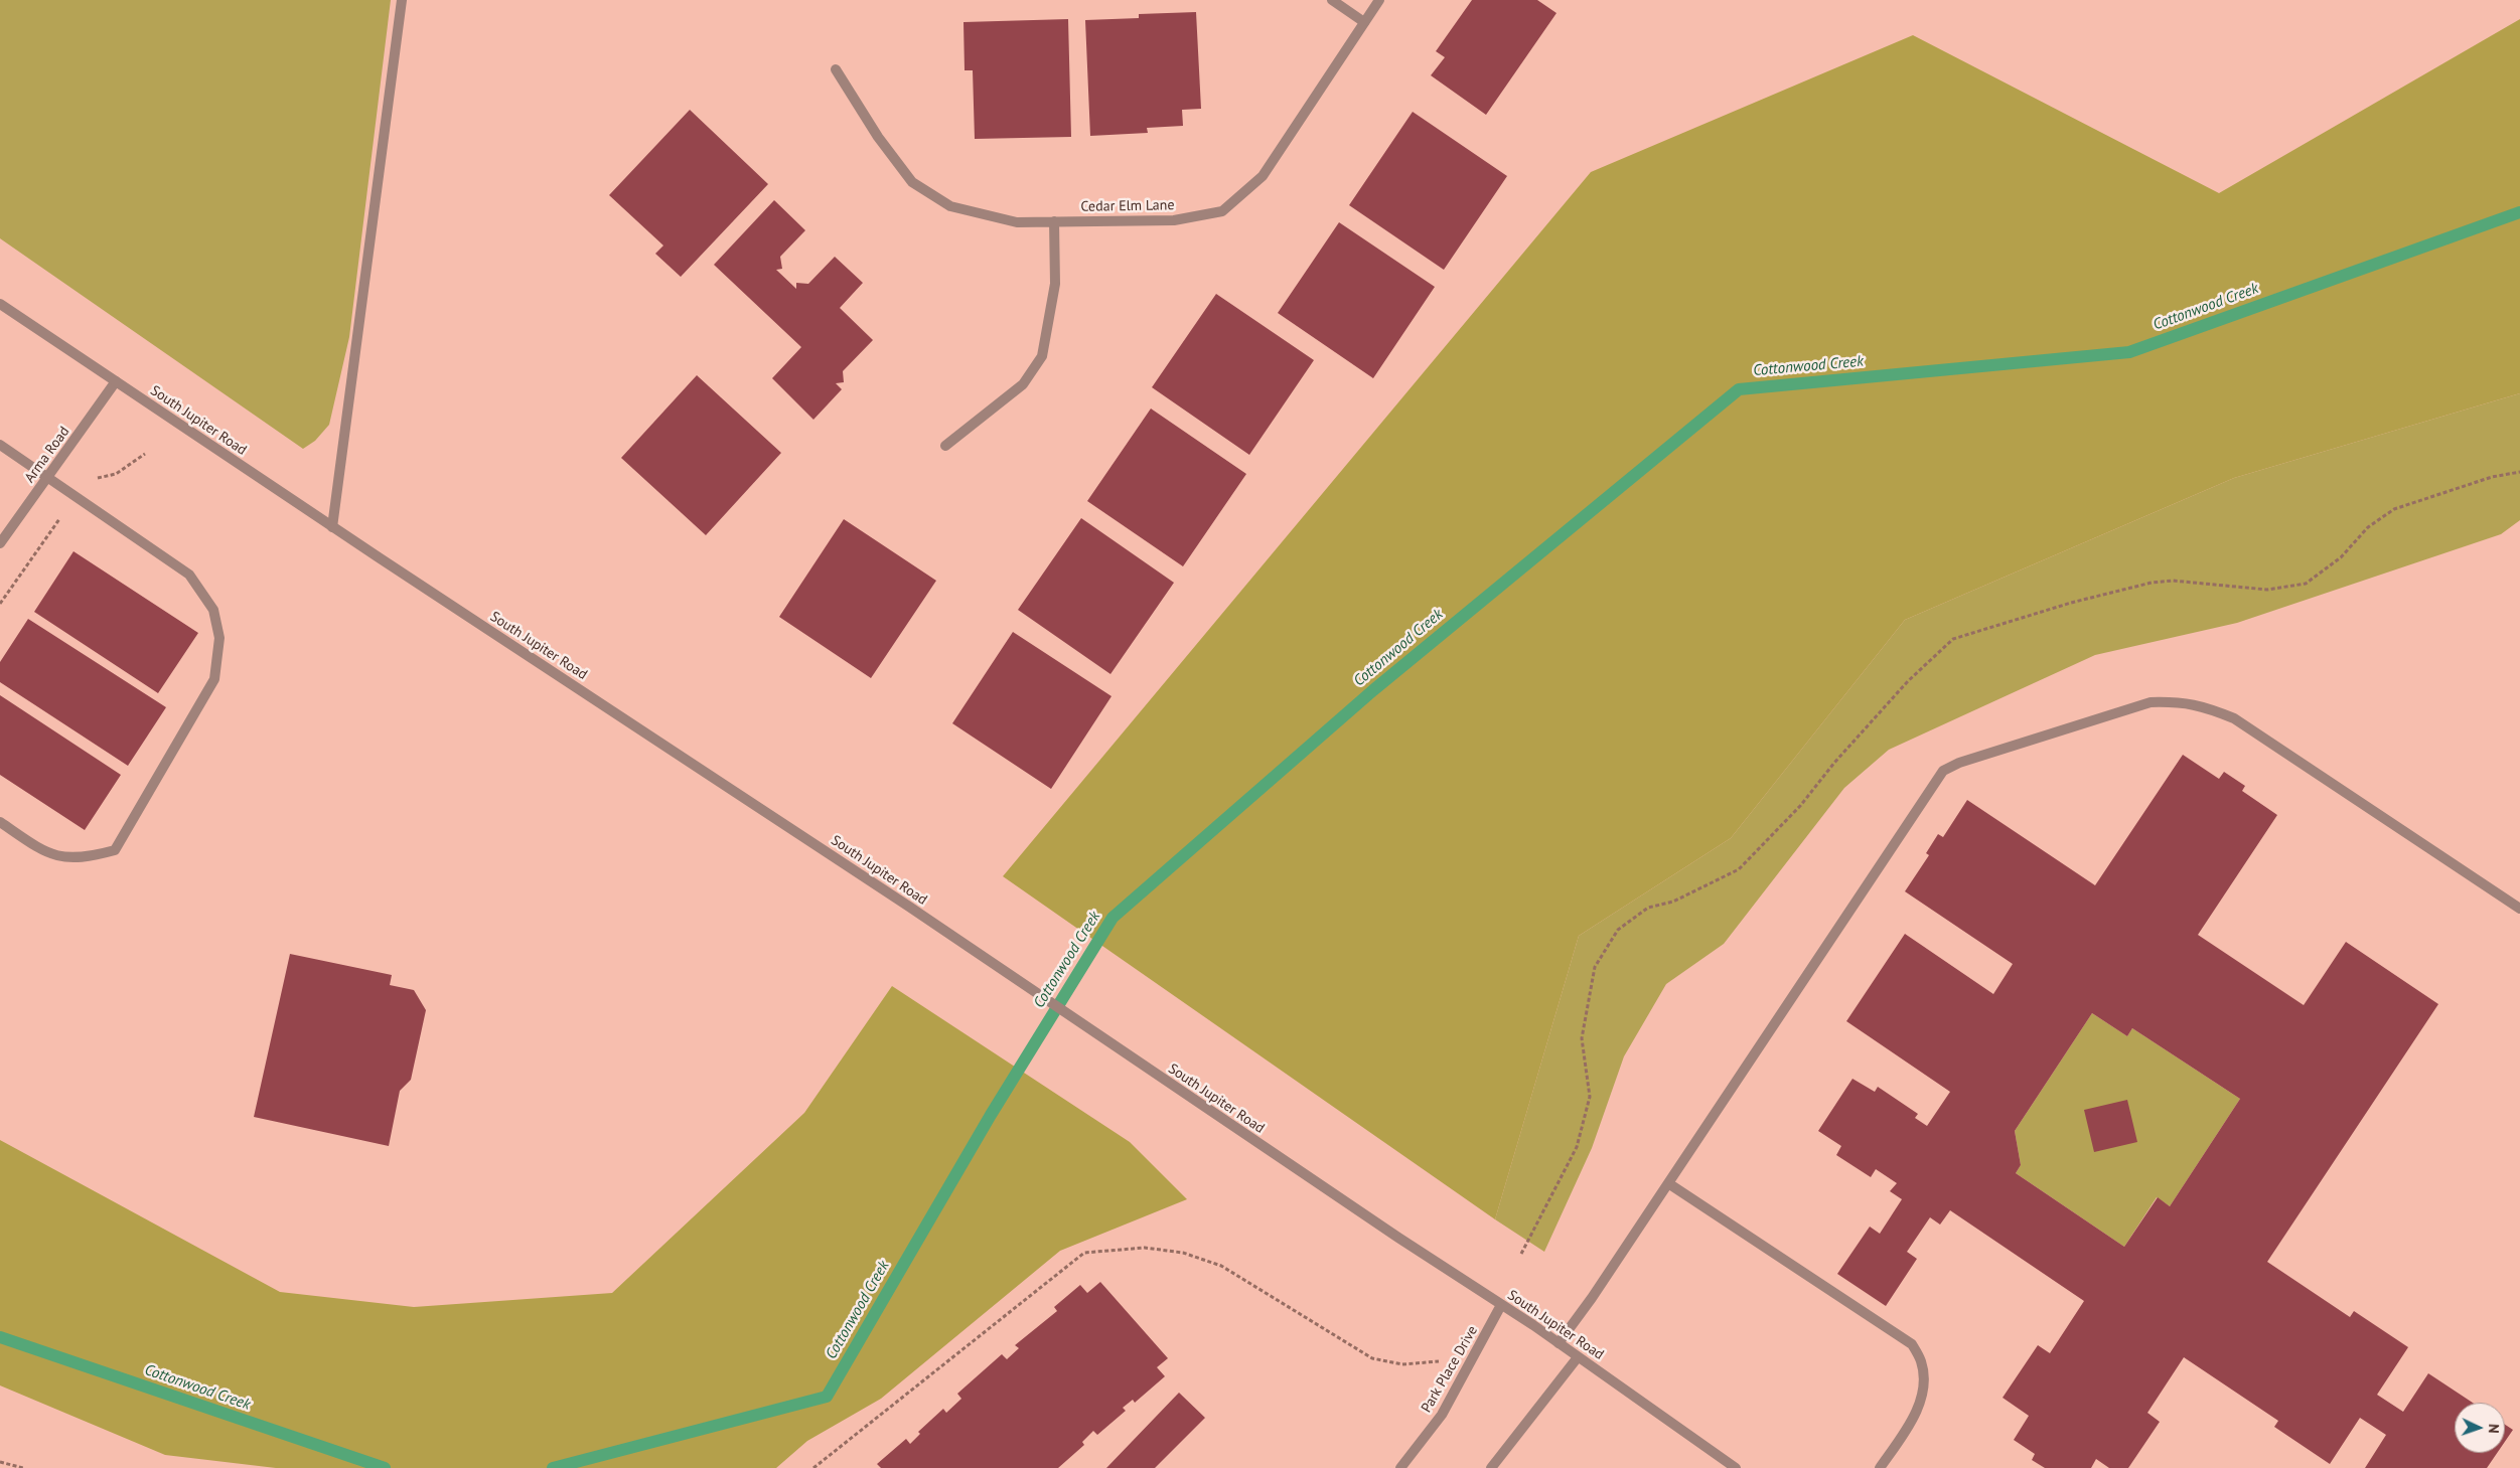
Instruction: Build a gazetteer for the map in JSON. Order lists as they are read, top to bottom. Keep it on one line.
{"streets":{"street":["Cedar Elm Lane","South Jupiter Road","Arma Road","Park Place Drive"]},"crossings":[["South Jupiter Road","Arma Road"],["South Jupiter Road","Park Place Drive"]],"water":["Cottonwood Creek"],"north":"right"}
